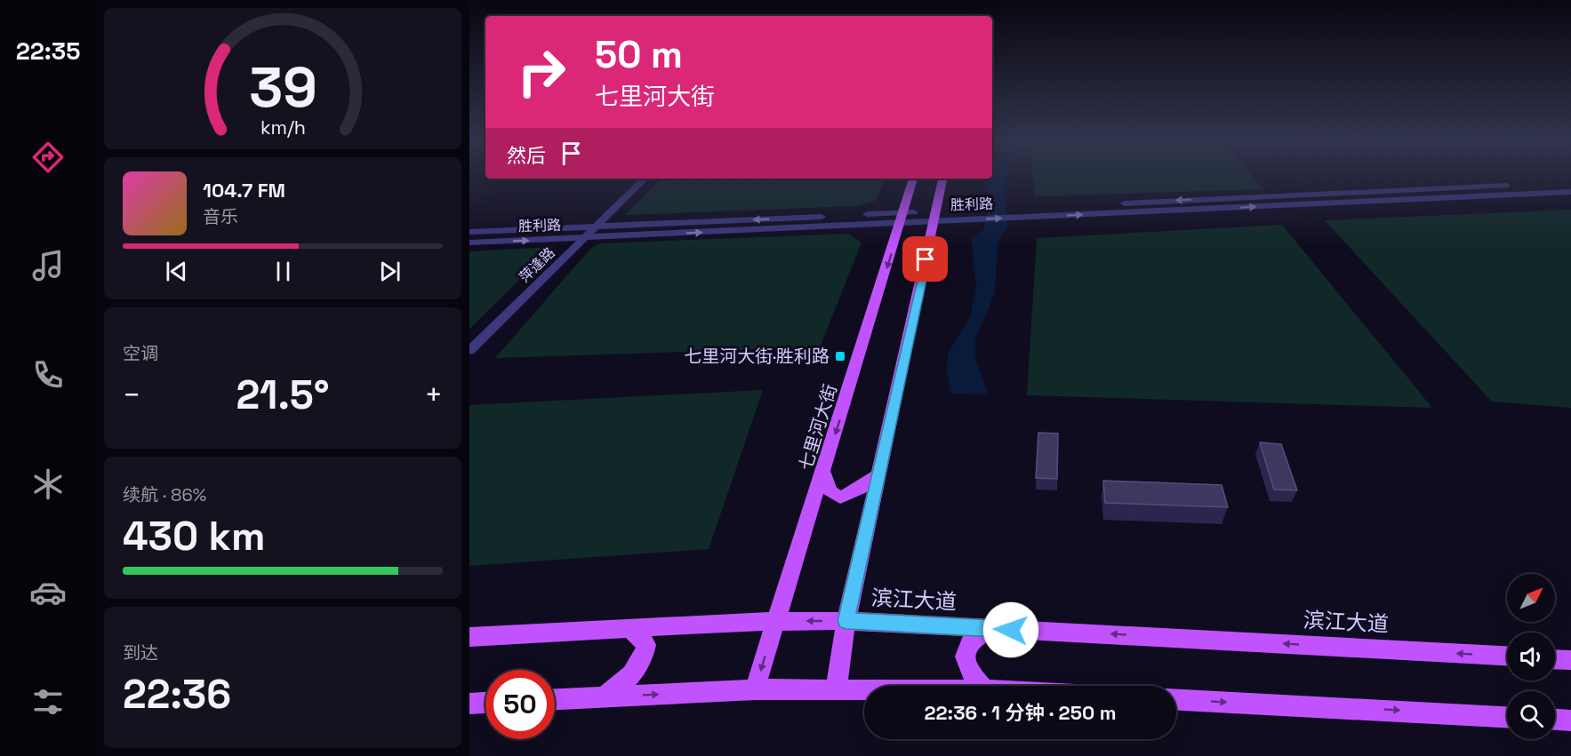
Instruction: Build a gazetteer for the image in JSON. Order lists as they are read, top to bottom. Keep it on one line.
{"streets":{"main road":["七里河大街","滨江大道"],"street":["胜利路","萍逢路"]},"crossings":[["胜利路","萍逢路"],["胜利路","七里河大街"],["七里河大街","滨江大道"]],"places":{"transit":["七里河大街·胜利路"]},"north":"top right","page":{"tabs":"22:35","turn":["50 m","七里河大街"],"then":"然后","song":["104.7 FM","音乐"],"tile":["空调",["续航 · 86%","430 km"],["到达","22:36"]],"heat":["−","21.5°","+"],"limit":"50","trip":"22:36 · 1 分钟 · 250 m","gauge":["39","km/h"]}}
